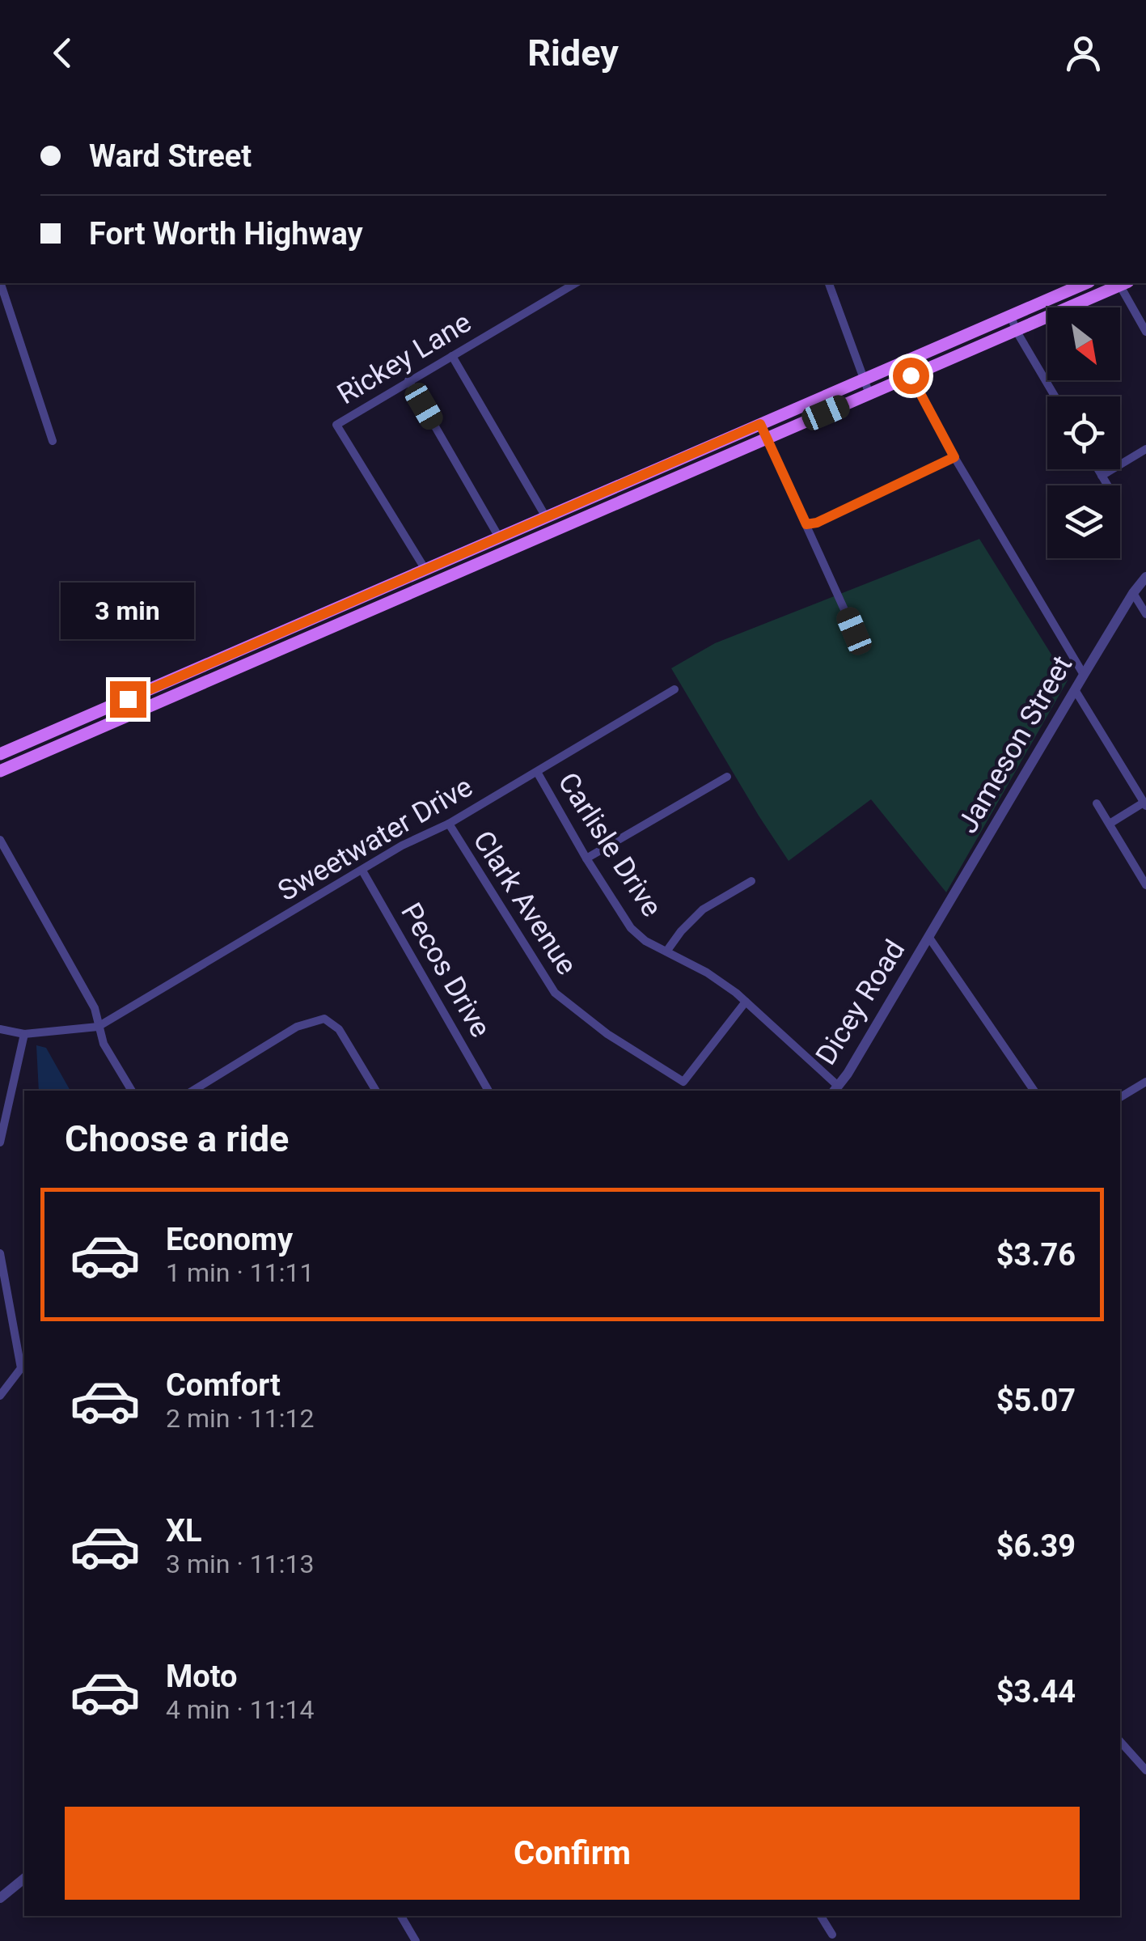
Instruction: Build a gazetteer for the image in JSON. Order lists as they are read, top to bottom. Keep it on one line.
{"streets":{"street":["Rickey Lane","Jameson Street","Sweetwater Drive","Carlisle Drive","Clark Avenue","Pecos Drive","Dicey Road"]},"crossings":[["Jameson Street","Dicey Road"],["Sweetwater Drive","Carlisle Drive"],["Sweetwater Drive","Clark Avenue"],["Sweetwater Drive","Pecos Drive"],["Carlisle Drive","Clark Avenue"],["Carlisle Drive","Dicey Road"]],"north":"bottom right","page":{"header":"Ridey","banner":["Ward Street","Fort Worth Highway"],"bubble":"3 min","heading":"Choose a ride","list":[{"name":"Economy","note":"1 min · 11:11","value":"$3.76"},{"name":"Comfort","note":"2 min · 11:12","value":"$5.07"},{"name":"XL","note":"3 min · 11:13","value":"$6.39"},{"name":"Moto","note":"4 min · 11:14","value":"$3.44"}],"buttons":"Confirm"}}
